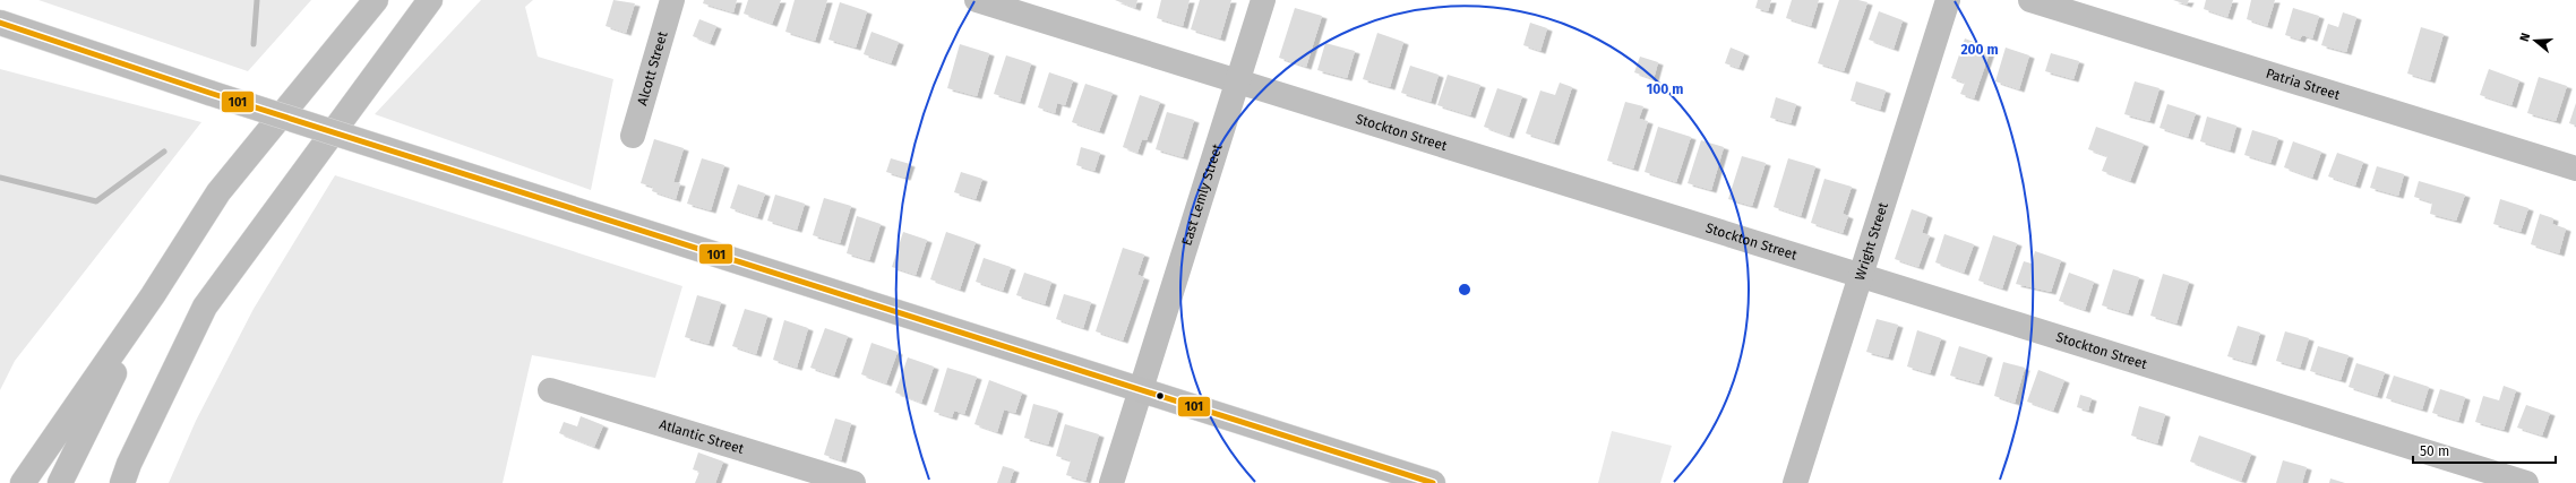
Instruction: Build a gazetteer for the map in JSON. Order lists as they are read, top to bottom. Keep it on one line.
{"streets":{"street":["Alcott Street","Patria Street","Stockton Street","East Lemly Street","Wright Street","Atlantic Street"]},"crossings":[["Stockton Street","East Lemly Street"],["Stockton Street","Wright Street"]],"lines":["transit line 101"],"scale_bar":"50 m","north":"left","rings":["200 m","100 m"]}
